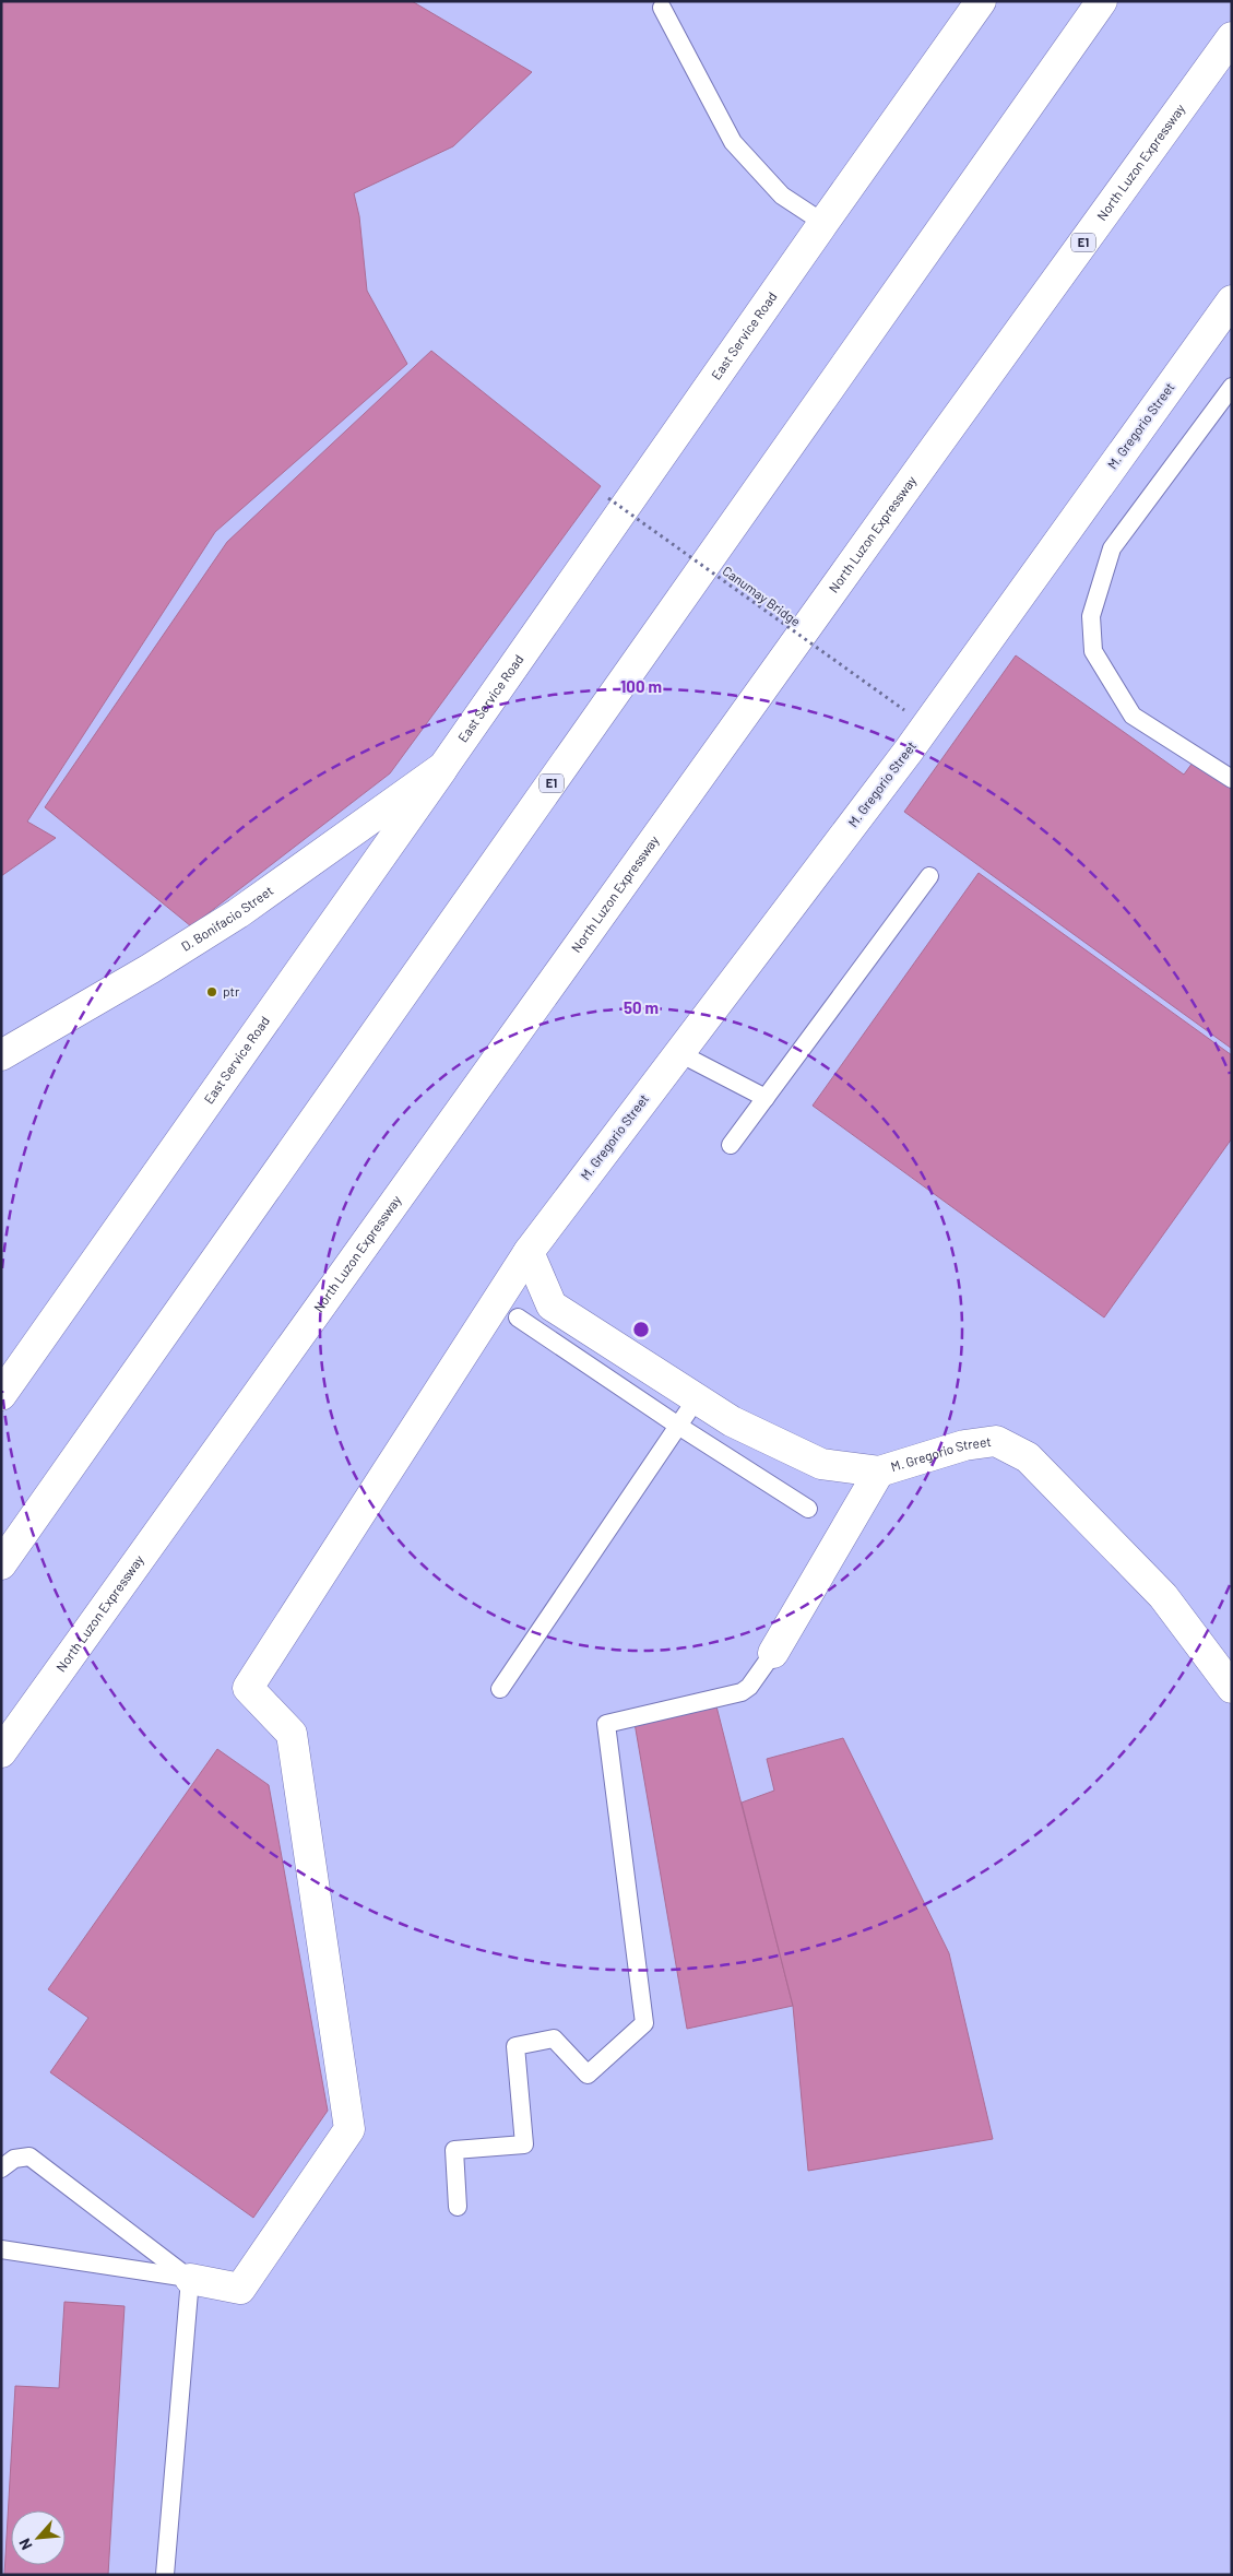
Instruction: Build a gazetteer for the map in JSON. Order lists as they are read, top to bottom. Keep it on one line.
{"streets":{"main road":["North Luzon Expressway","E1","East Service Road","M. Gregorio Street","D. Bonifacio Street"],"path":["Canumay Bridge"]},"crossings":[["East Service Road","D. Bonifacio Street"]],"places":["ptr"],"north":"bottom left","rings":["100 m","50 m"]}
